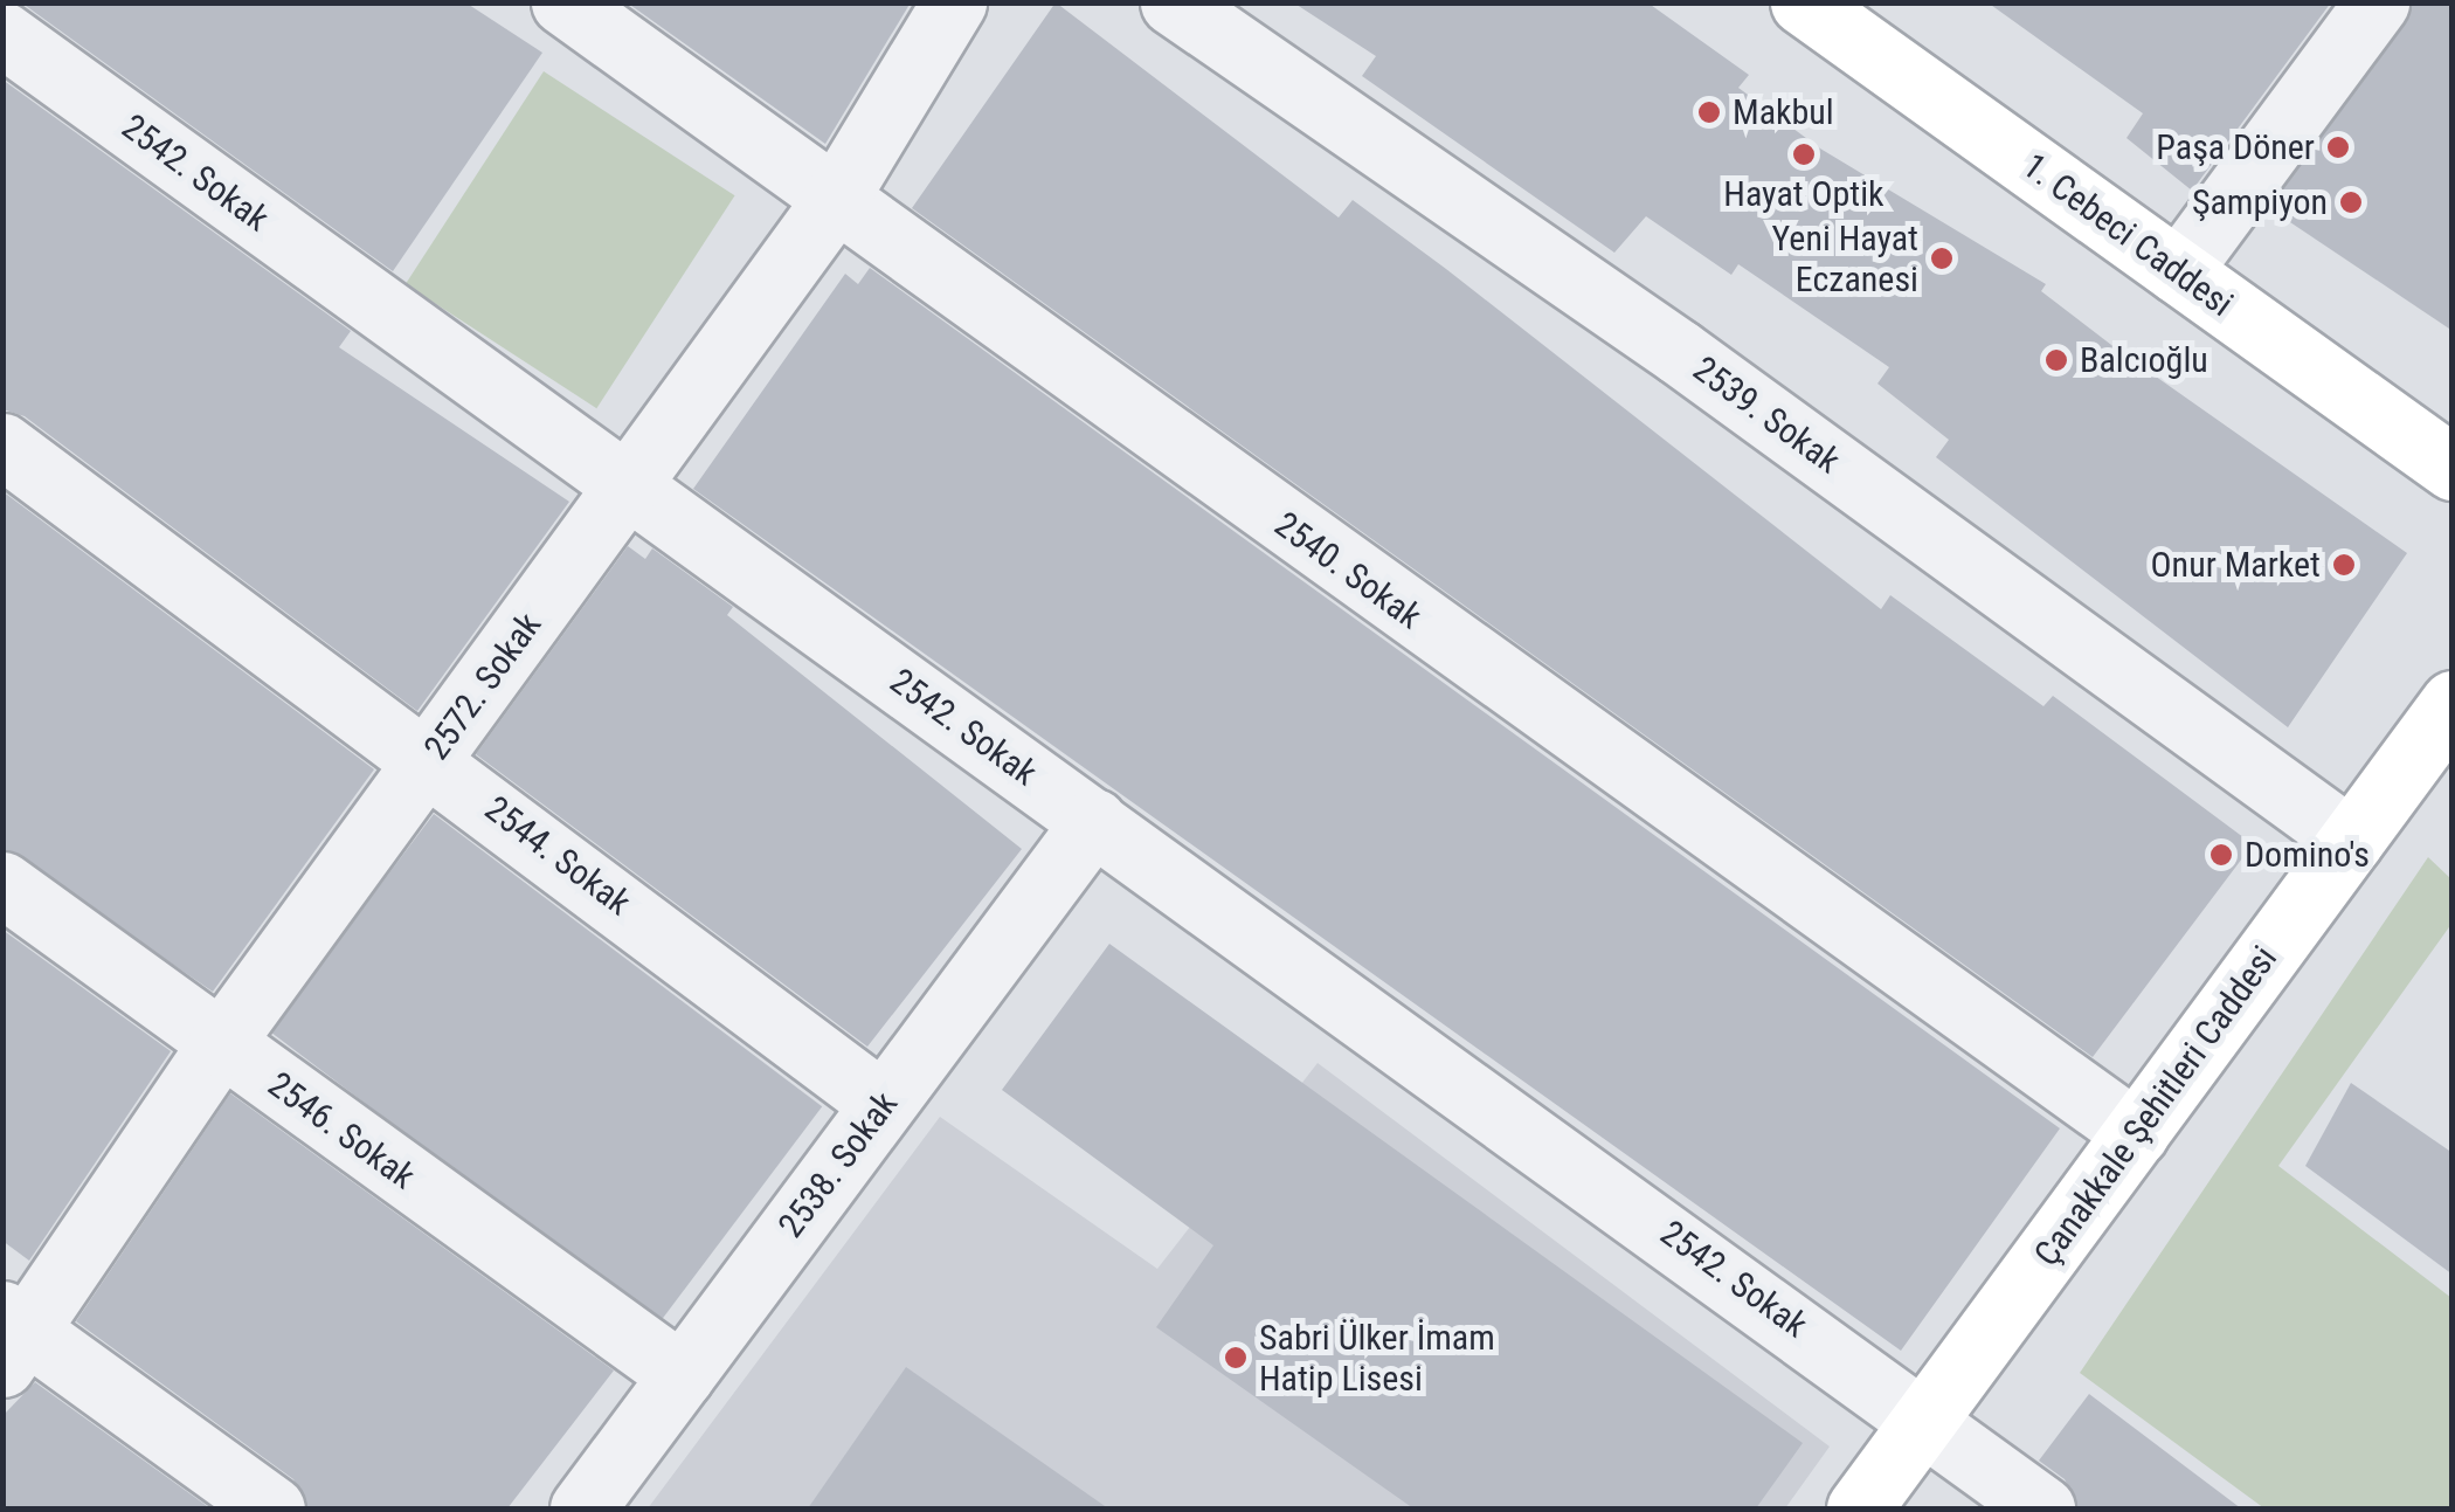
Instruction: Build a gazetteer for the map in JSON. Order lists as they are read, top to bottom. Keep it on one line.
{"streets":{"main road":["1. Cebeci Caddesi","Çanakkale Şehitleri Caddesi"],"street":["2542. Sokak","2539. Sokak","2540. Sokak","2572. Sokak","2544. Sokak","2546. Sokak","2538. Sokak"]},"crossings":[["2542. Sokak","2572. Sokak"],["2542. Sokak","Çanakkale Şehitleri Caddesi"],["2542. Sokak","2538. Sokak"],["2539. Sokak","Çanakkale Şehitleri Caddesi"],["2540. Sokak","2572. Sokak"],["2540. Sokak","Çanakkale Şehitleri Caddesi"],["2572. Sokak","2544. Sokak"],["2572. Sokak","2546. Sokak"],["2544. Sokak","2538. Sokak"],["2546. Sokak","2538. Sokak"]],"places":["Makbul","Paşa Döner","Hayat Optik","Şampiyon","Yeni Hayat Eczanesi","Balcıoğlu","Onur Market","Domino's","Sabri Ülker İmam Hatip Lisesi"]}
